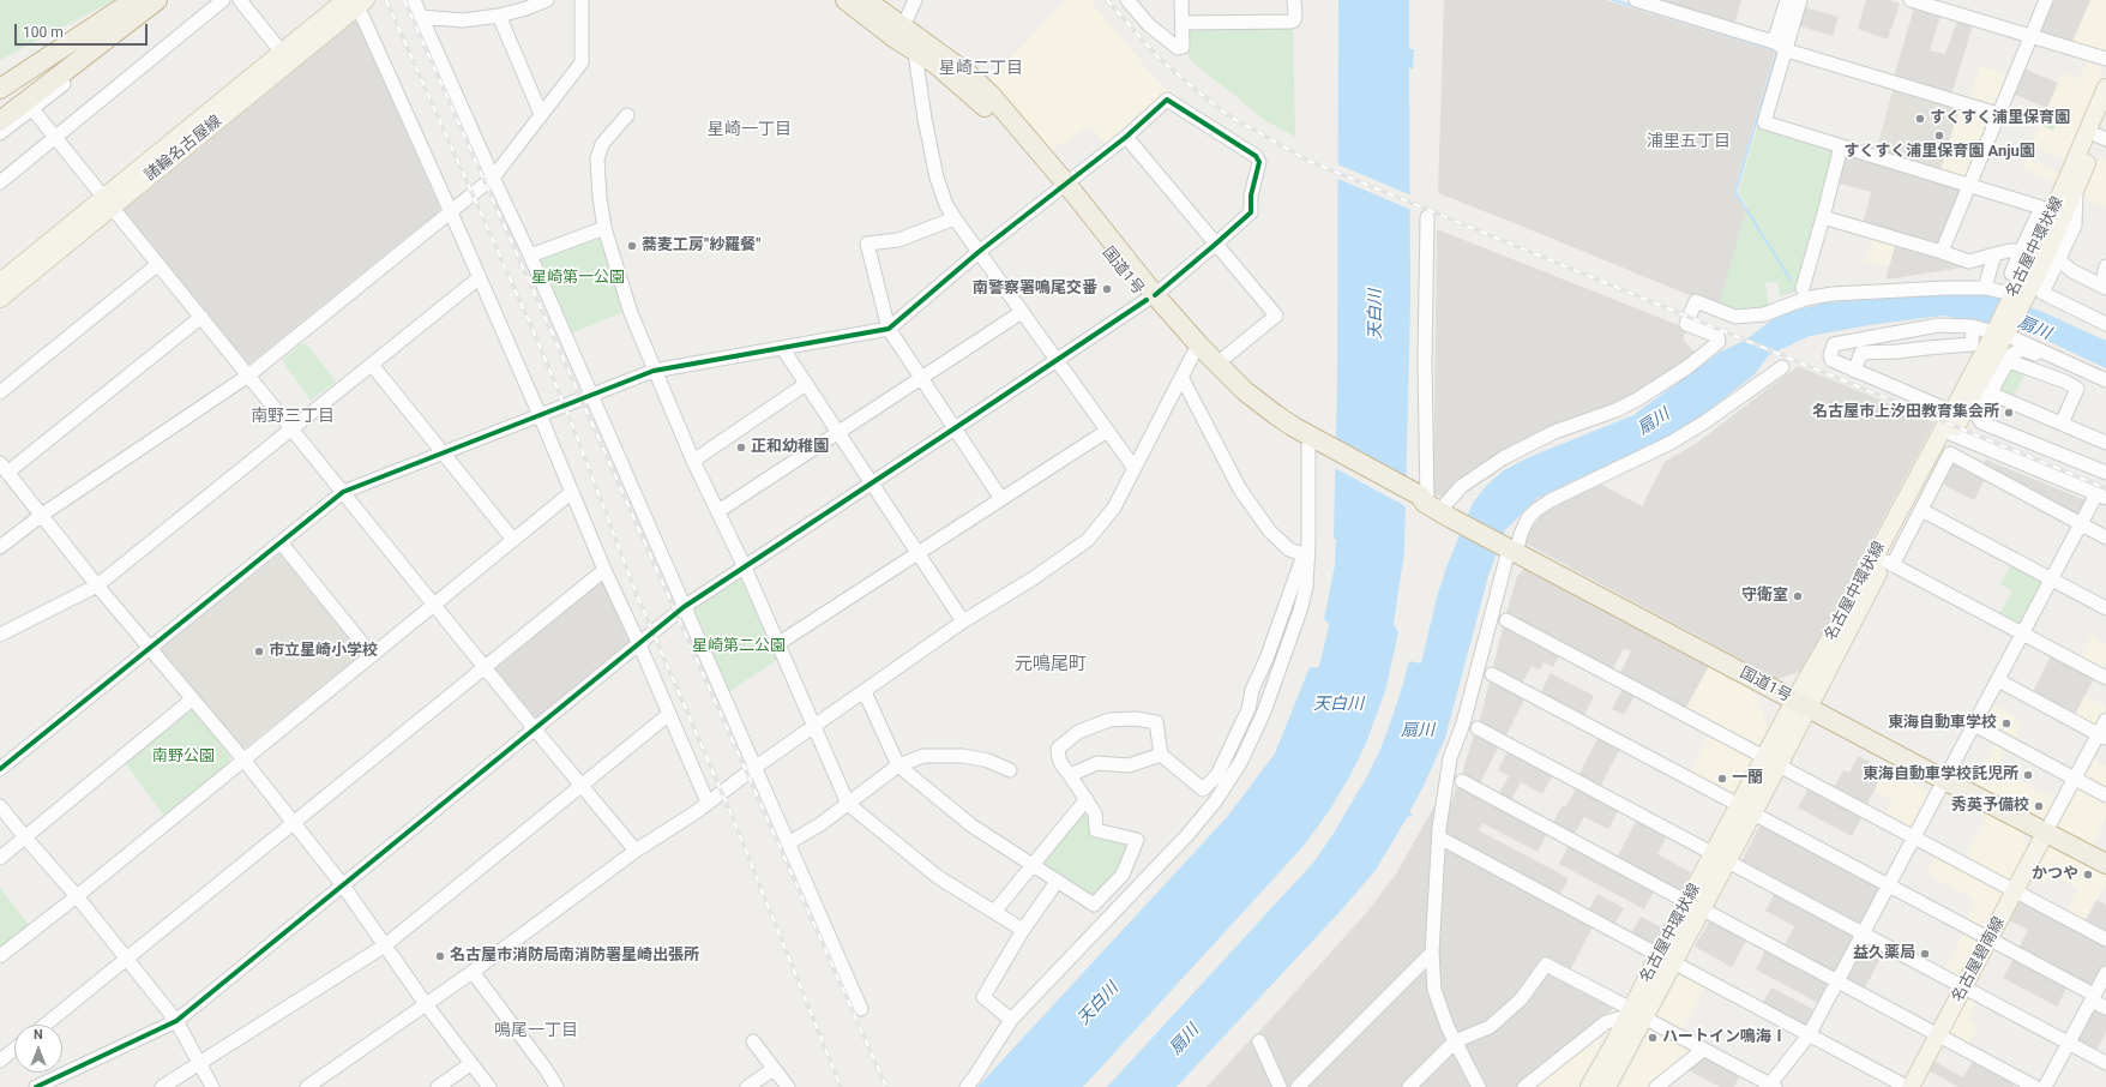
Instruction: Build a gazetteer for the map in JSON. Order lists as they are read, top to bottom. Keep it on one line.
{"streets":{"highway":["国道1号"],"main road":["諸輪名古屋線","名古屋中環状線","名古屋碧南線"]},"crossings":[["名古屋中環状線","国道1号"],["国道1号","名古屋碧南線"]],"districts":["星崎二丁目","星崎一丁目","浦里五丁目","南野三丁目","元鳴尾町","鳴尾一丁目"],"water":["天白川","扇川"],"parks":["星崎第一公園","星崎第二公園","南野公園"],"places":["すくすく浦里保育園","すくすく浦里保育園 Anju園","蕎麦工房\"紗羅餐\"","南警察署鳴尾交番","名古屋市上汐田教育集会所","正和幼稚園","守衛室","市立星崎小学校","東海自動車学校","東海自動車学校託児所","一蘭","秀英予備校","かつや","益久薬局","名古屋市消防局南消防署星崎出張所","ハートイン鳴海Ⅰ"],"scale_bar":"100 m","north":"top"}
